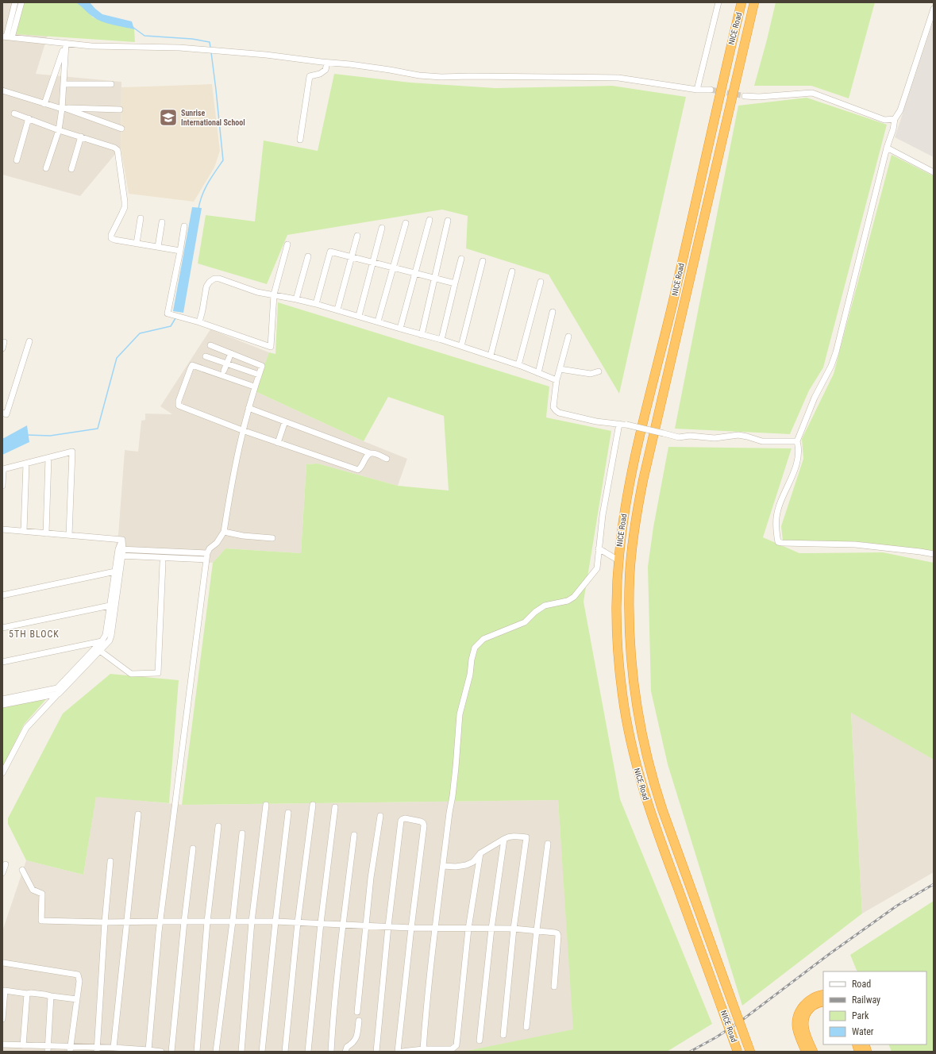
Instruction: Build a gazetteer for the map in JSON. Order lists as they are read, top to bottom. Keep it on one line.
{"streets":{"highway":["NICE Road"]},"districts":["5TH BLOCK"],"places":{"school or university":["Sunrise International School"]},"legend":["Road","Railway","Park","Water"]}
